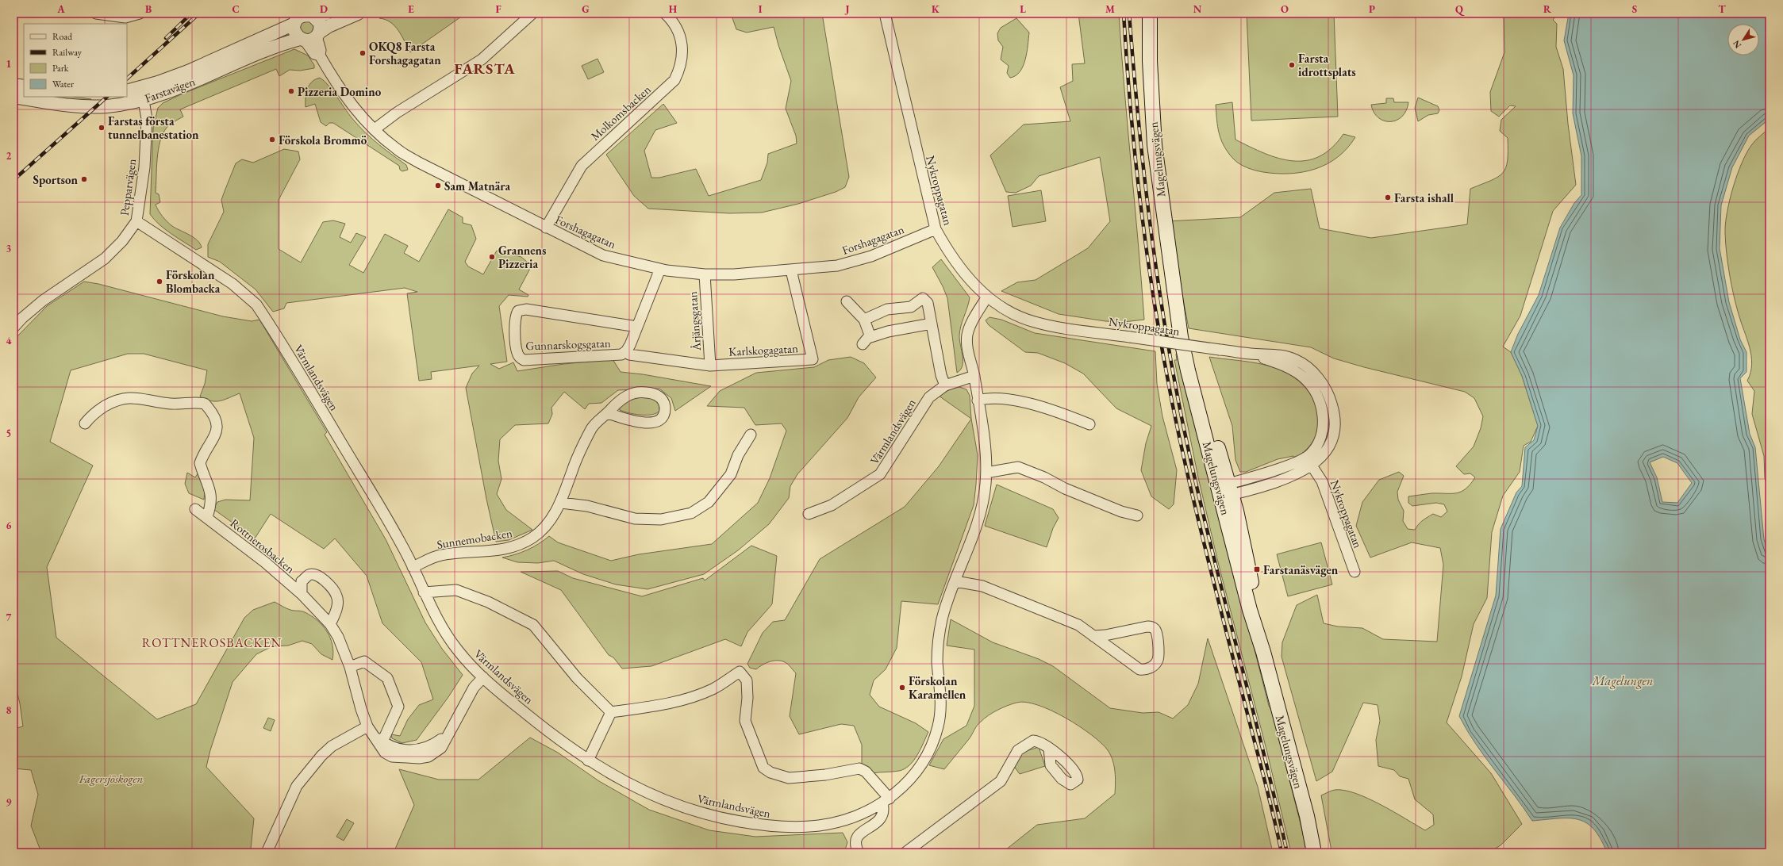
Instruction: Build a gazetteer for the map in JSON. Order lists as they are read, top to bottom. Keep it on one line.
{"streets":{"main road":["Magelungsvägen"],"street":["Farstavägen","Molkomsbacken","Pepparvägen","Nykroppagatan","Forshagagatan","Årjängsgatan","Gunnarskogsgatan","Karlskogagatan","Värmlandsvägen","Sunnemobacken","Rottnerosbacken"]},"crossings":[["Farstavägen","Pepparvägen"],["Farstavägen","Forshagagatan"],["Molkomsbacken","Forshagagatan"],["Magelungsvägen","Nykroppagatan"],["Pepparvägen","Värmlandsvägen"],["Nykroppagatan","Forshagagatan"],["Nykroppagatan","Värmlandsvägen"],["Forshagagatan","Årjängsgatan"],["Forshagagatan","Gunnarskogsgatan"],["Forshagagatan","Karlskogagatan"],["Årjängsgatan","Karlskogagatan"],["Gunnarskogsgatan","Karlskogagatan"],["Värmlandsvägen","Sunnemobacken"],["Värmlandsvägen","Rottnerosbacken"]],"districts":["FARSTA","ROTTNEROSBACKEN"],"water":["Magelungen"],"parks":["Fagersjöskogen"],"places":{"other":["OKQ8 Farsta Forshagagatan","Farsta idrottsplats","Pizzeria Domino","Farstas första tunnelbanestation","Förskola Brommö","Sportson","Sam Matnära","Farsta ishall","Grannens Pizzeria","Förskolan Blombacka","Förskolan Karamellen"],"transit":["Farstanäsvägen"]},"legend":["Road","Railway","Park","Water"],"north":"bottom left","grid":{"columns":["A","B","C","D","E","F","G","H","I","J","K","L","M","N","O","P","Q","R","S","T"],"rows":["1","2","3","4","5","6","7","8","9"]}}
